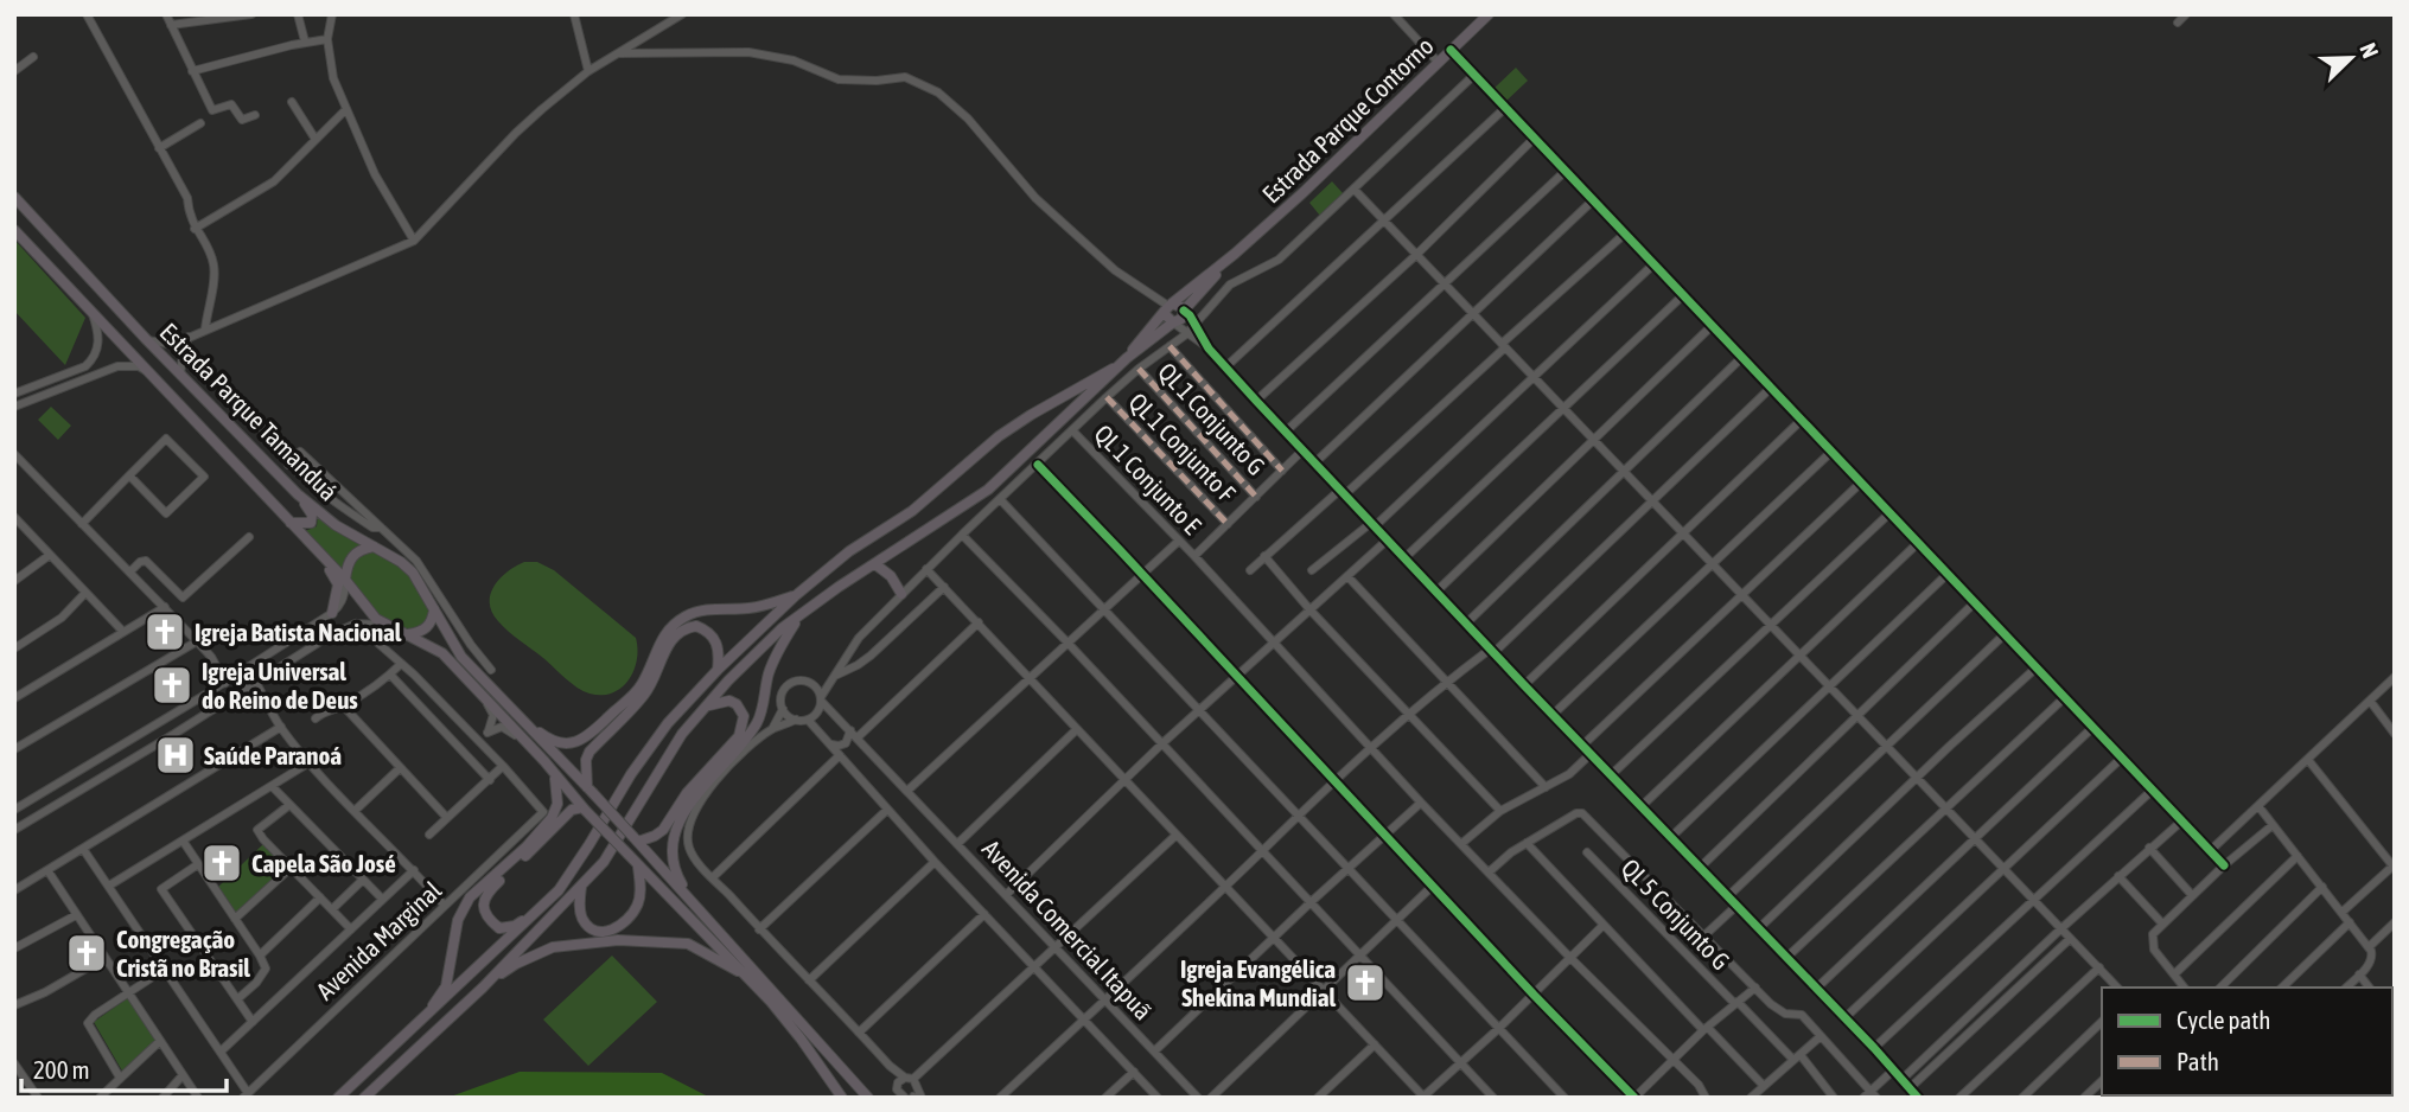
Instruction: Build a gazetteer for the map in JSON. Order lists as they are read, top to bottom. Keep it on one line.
{"streets":{"main road":["Estrada Parque Contorno","Estrada Parque Tamanduá"],"street":["QL 1 Conjunto G","QL 1 Conjunto F","QL 1 Conjunto E","QL 5 Conjunto G","Avenida Comercial Itapuã","Avenida Marginal"]},"places":{"church":["Igreja Batista Nacional","Igreja Universal do Reino de Deus","Capela São José","Congregação Cristã no Brasil","Igreja Evangélica Shekina Mundial"],"hospital":["Saúde Paranoá"]},"legend":["Cycle path","Path"],"scale_bar":"200 m","north":"top right"}
